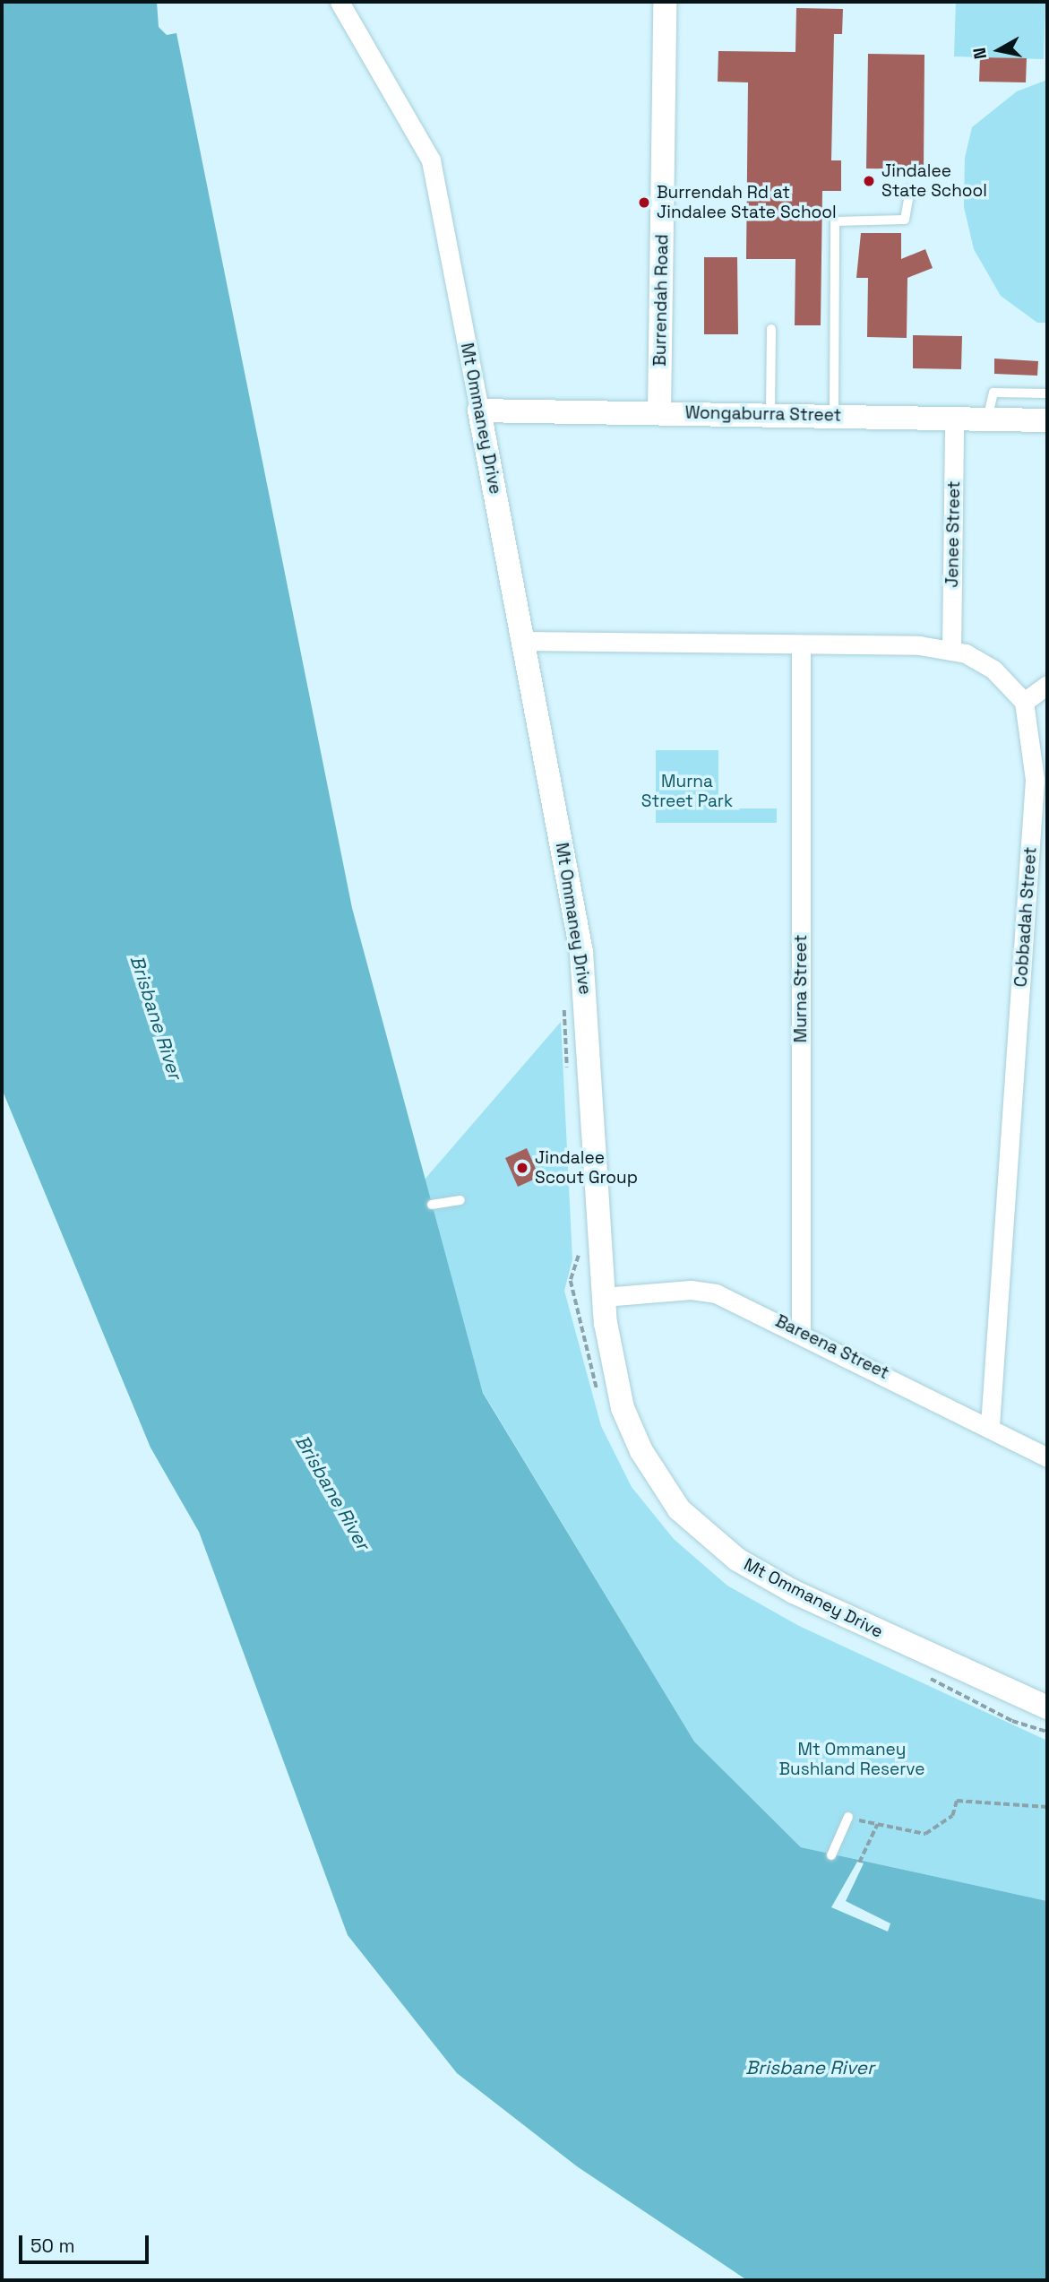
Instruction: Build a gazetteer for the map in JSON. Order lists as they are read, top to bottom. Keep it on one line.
{"streets":{"street":["Burrendah Road","Wongaburra Street","Mt Ommaney Drive","Jenee Street","Cobbadah Street","Murna Street","Bareena Street"]},"crossings":[["Burrendah Road","Wongaburra Street"],["Wongaburra Street","Mt Ommaney Drive"],["Wongaburra Street","Jenee Street"],["Mt Ommaney Drive","Bareena Street"],["Cobbadah Street","Bareena Street"],["Murna Street","Bareena Street"]],"water":["Brisbane River"],"parks":["Murna Street Park","Mt Ommaney Bushland Reserve"],"places":["Jindalee State School","Burrendah Rd at Jindalee State School","Jindalee Scout Group"],"scale_bar":"50 m","north":"left"}
